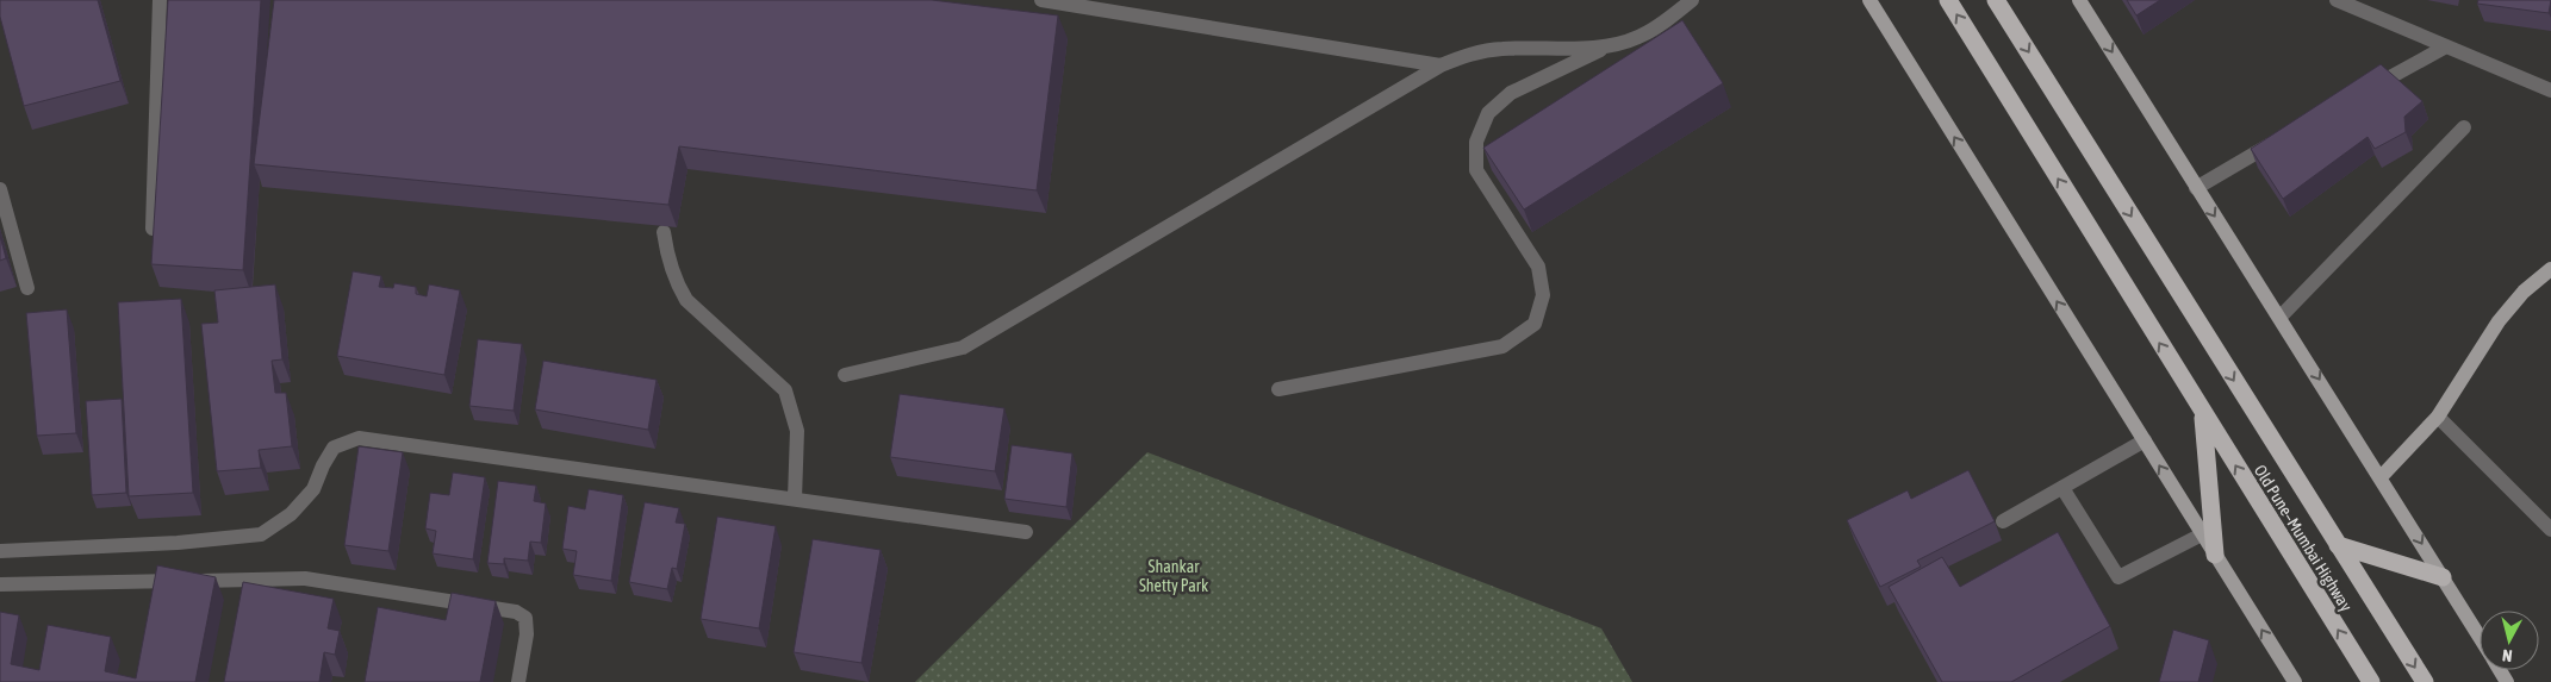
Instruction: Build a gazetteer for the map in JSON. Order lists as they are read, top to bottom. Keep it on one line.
{"streets":{"highway":["Old Pune–Mumbai Highway"]},"parks":["Shankar Shetty Park"],"north":"bottom"}
